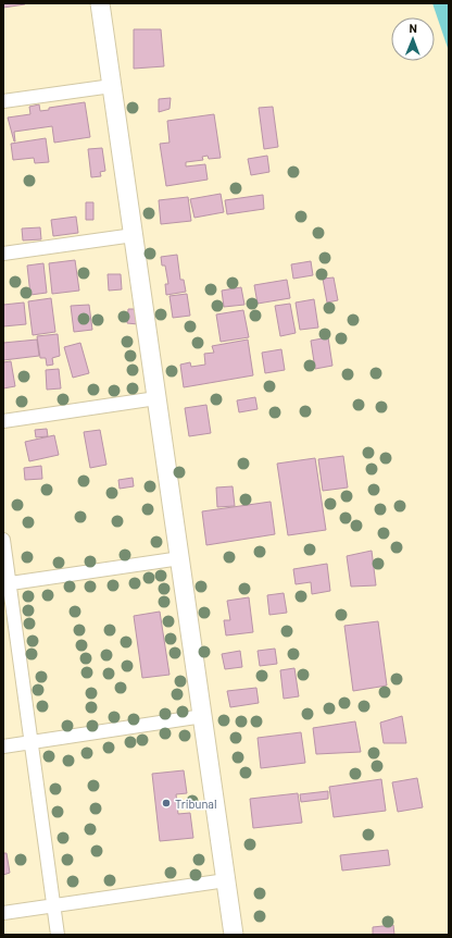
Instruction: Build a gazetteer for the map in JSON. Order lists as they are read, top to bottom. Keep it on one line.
{"places":["Tribunal"],"north":"top"}
